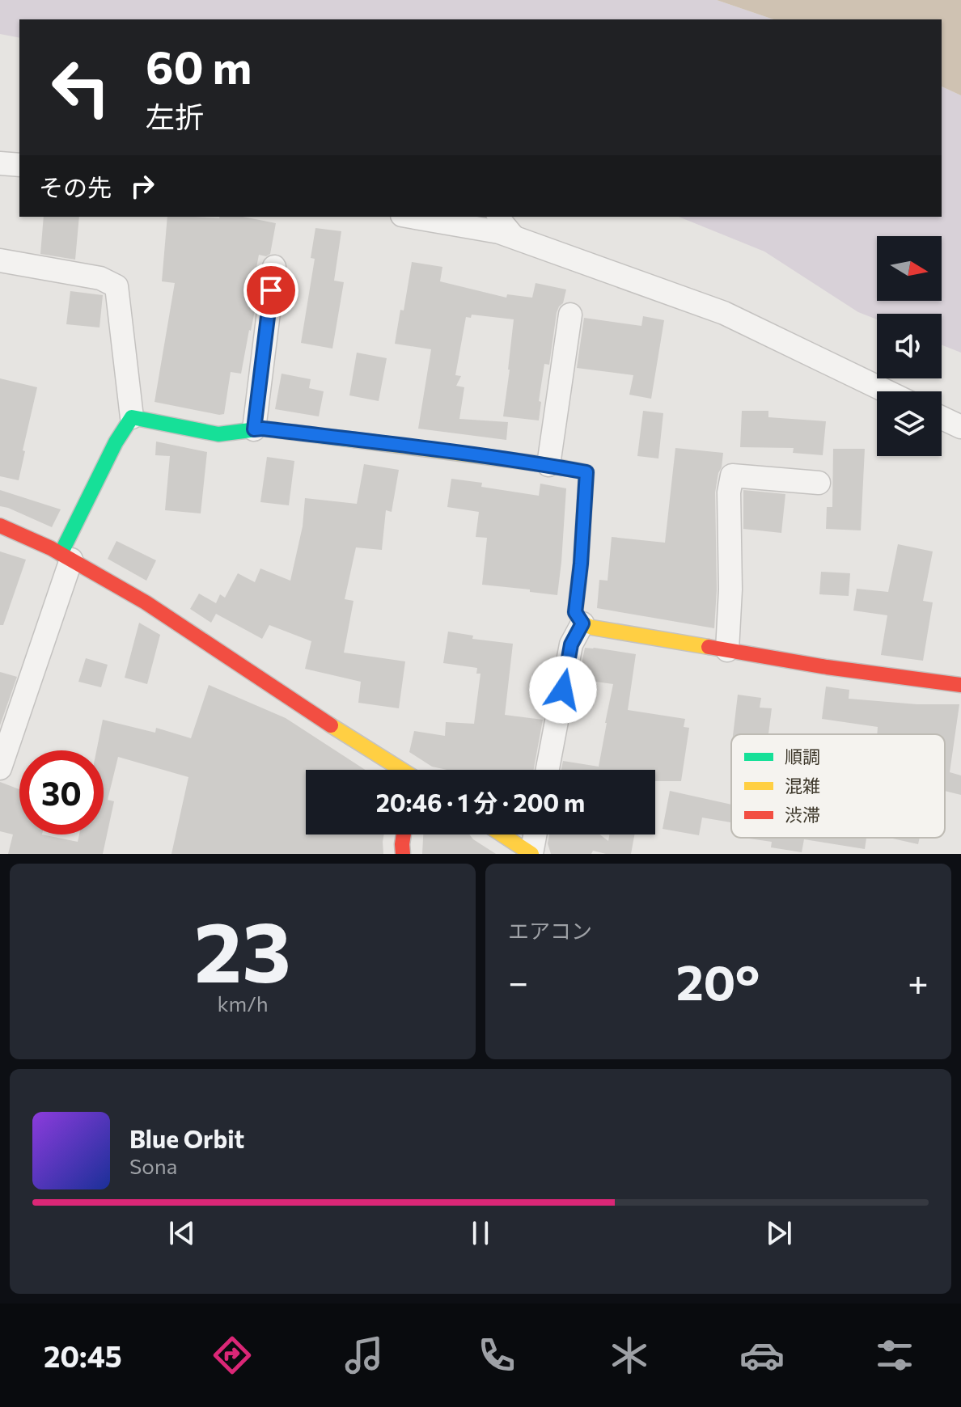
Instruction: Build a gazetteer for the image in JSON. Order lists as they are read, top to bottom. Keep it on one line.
{"legend":["順調","混雑","渋滞"],"north":"right","page":{"turn":["60 m","左折"],"then":"その先","limit":"30","trip":"20:46 · 1 分 · 200 m","tile":[["23","km/h"],"エアコン"],"heat":["−","20°","+"],"song":["Blue Orbit","Sona"],"tabs":"20:45"}}
